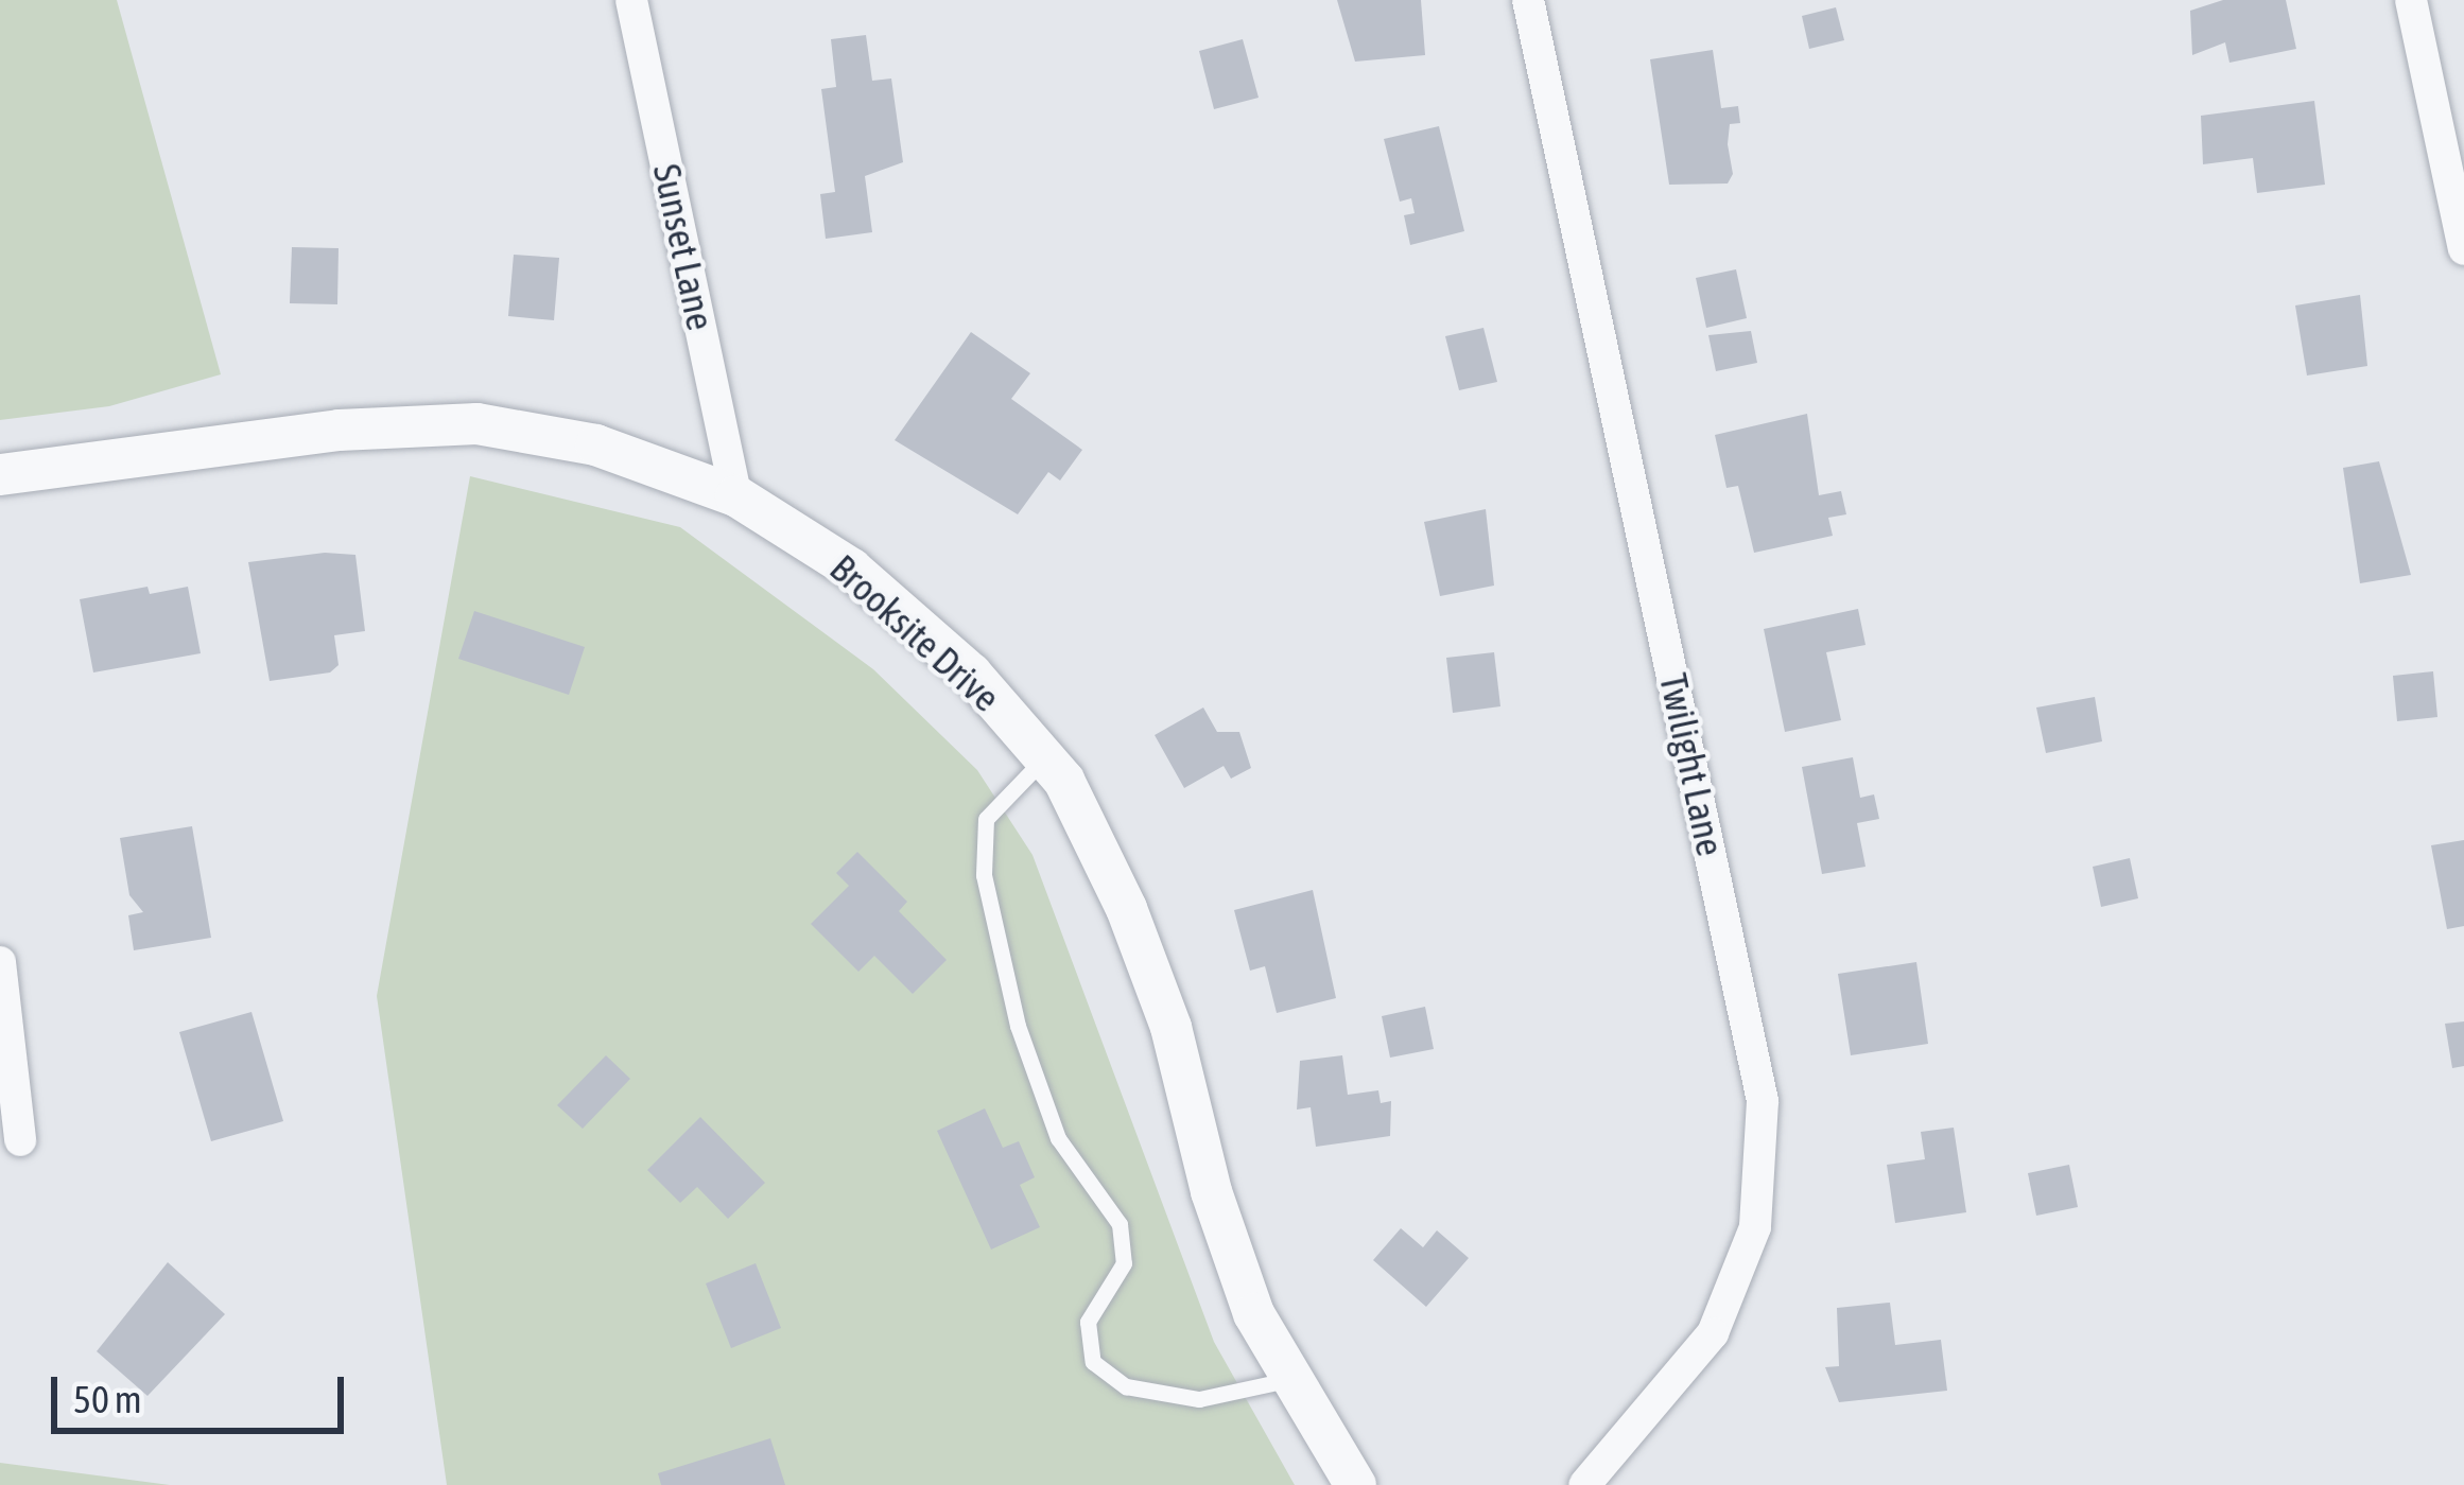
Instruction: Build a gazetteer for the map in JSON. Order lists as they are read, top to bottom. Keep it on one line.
{"streets":{"street":["Sunset Lane","Brooksite Drive","Twilight Lane"]},"crossings":[["Sunset Lane","Brooksite Drive"]],"scale_bar":"50 m"}
